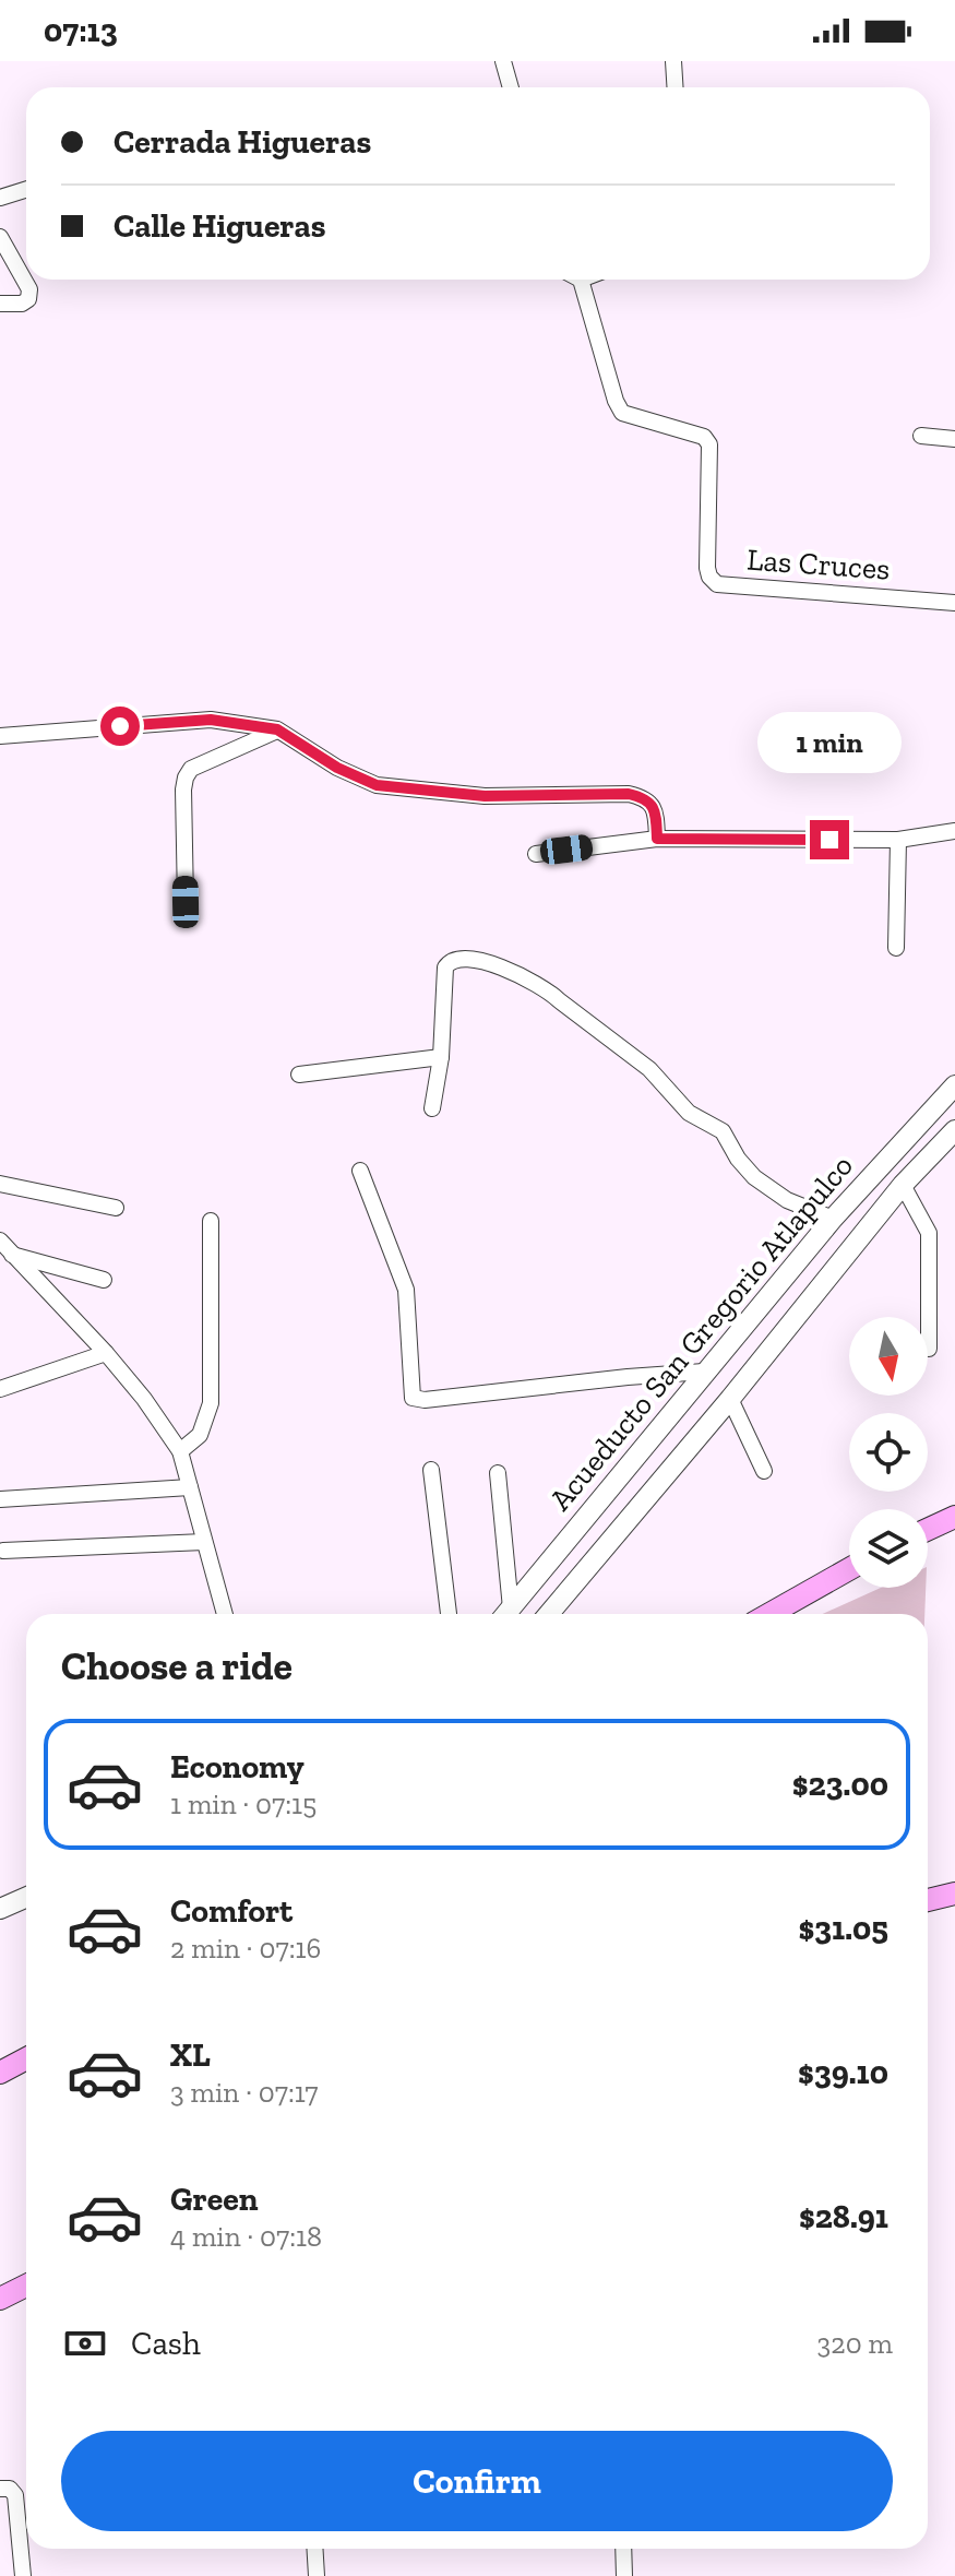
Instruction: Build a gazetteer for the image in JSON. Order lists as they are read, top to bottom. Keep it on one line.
{"streets":{"street":["Las Cruces","Acueducto San Gregorio Atlapulco"]},"north":"bottom","page":{"status":"07:13","banner":["Cerrada Higueras","Calle Higueras"],"bubble":"1 min","heading":"Choose a ride","list":[{"name":"Economy","note":"1 min · 07:15","value":"$23.00"},{"name":"Comfort","note":"2 min · 07:16","value":"$31.05"},{"name":"XL","note":"3 min · 07:17","value":"$39.10"},{"name":"Green","note":"4 min · 07:18","value":"$28.91"}],"pay":["Cash","320 m"],"buttons":"Confirm"}}
